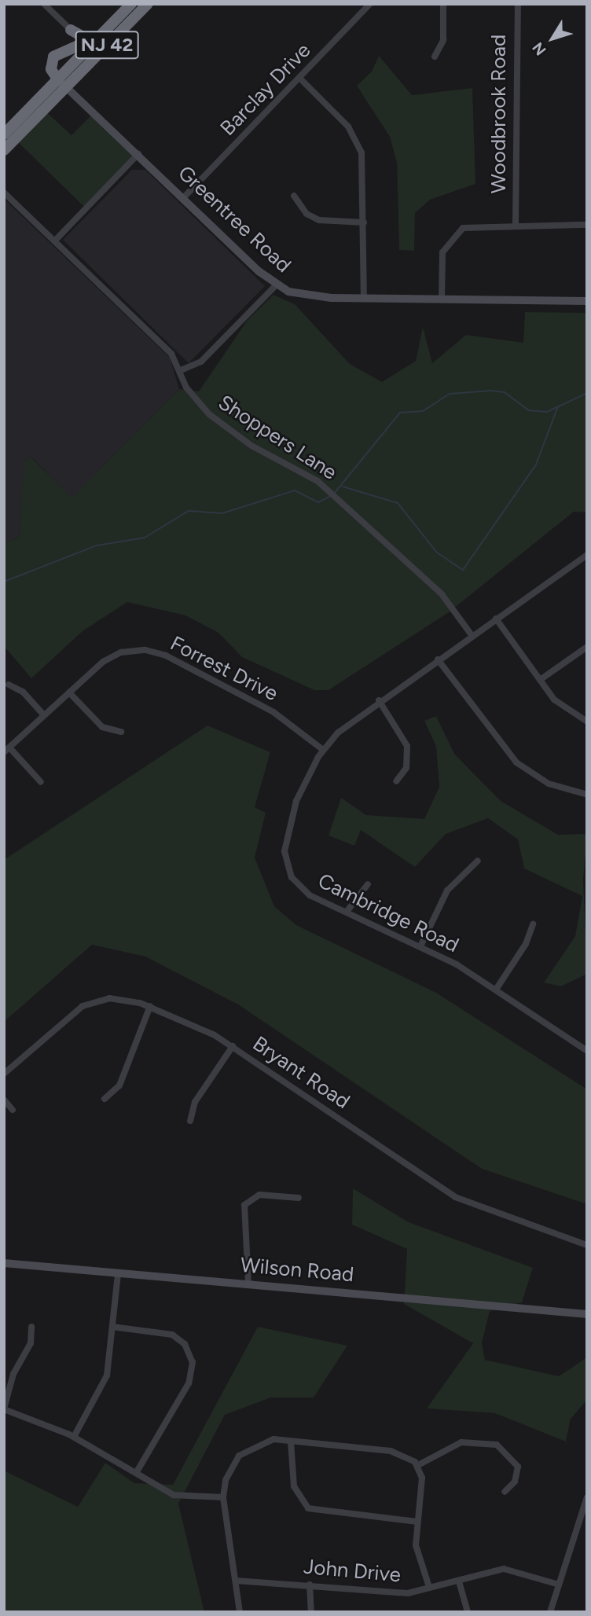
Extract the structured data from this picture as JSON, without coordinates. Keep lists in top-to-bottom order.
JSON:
{
  "streets": {
    "highway": ["NJ 42"],
    "street": [
      "Barclay Drive",
      "Woodbrook Road",
      "Greentree Road",
      "Shoppers Lane",
      "Forrest Drive",
      "Cambridge Road",
      "Bryant Road",
      "Wilson Road",
      "John Drive"
    ]
  },
  "crossings": [
    ["NJ 42", "Greentree Road"],
    ["Barclay Drive", "Greentree Road"],
    ["Shoppers Lane", "Cambridge Road"],
    ["Forrest Drive", "Cambridge Road"]
  ],
  "north": "bottom left"
}
